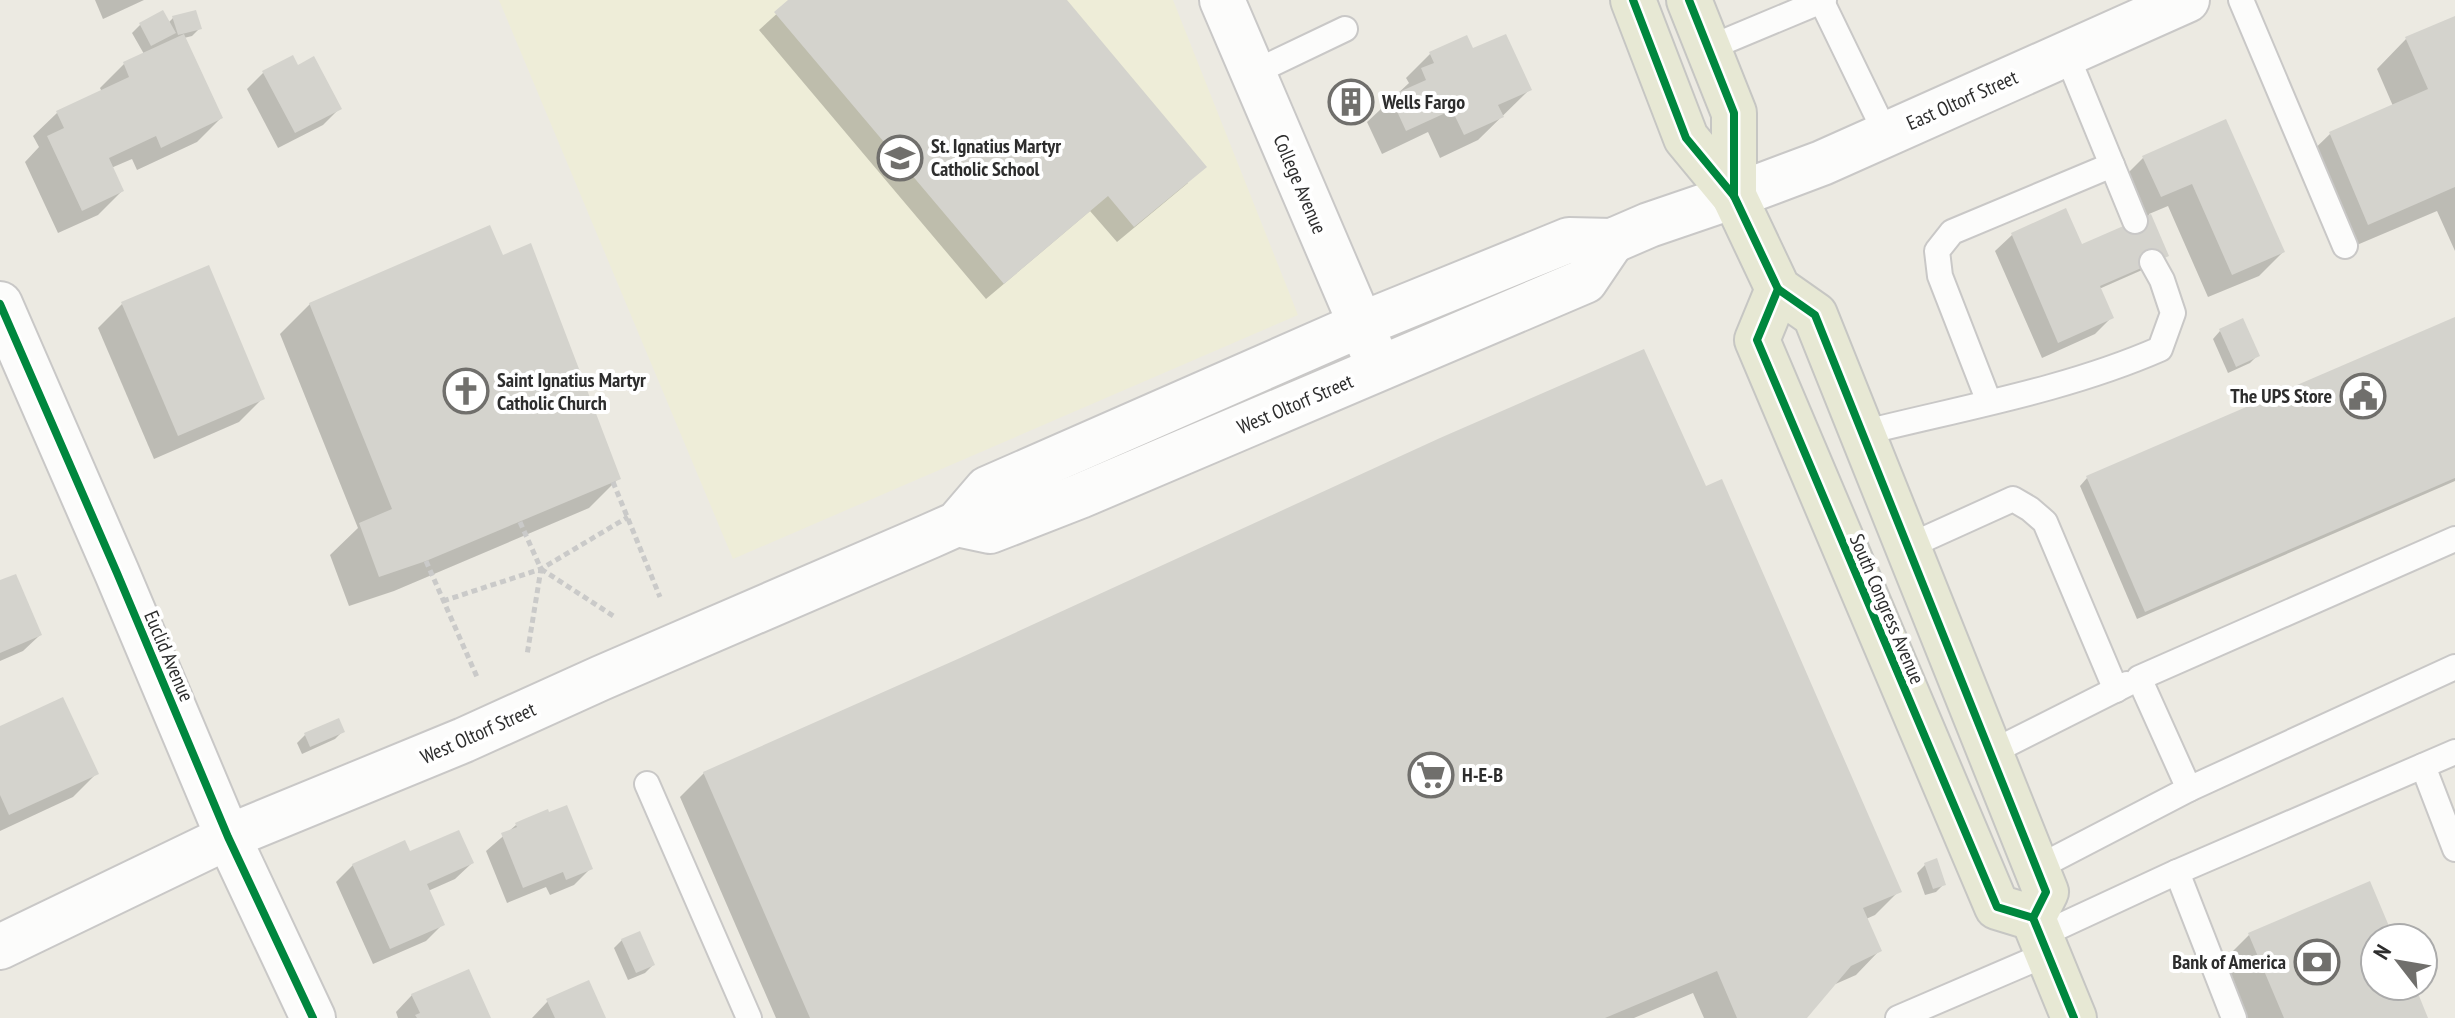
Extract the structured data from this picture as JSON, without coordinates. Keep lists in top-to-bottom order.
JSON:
{
  "streets": {
    "main road": [
      "East Oltorf Street",
      "College Avenue",
      "West Oltorf Street",
      "South Congress Avenue",
      "Euclid Avenue"
    ]
  },
  "crossings": [
    ["East Oltorf Street", "West Oltorf Street"],
    ["East Oltorf Street", "South Congress Avenue"],
    ["College Avenue", "West Oltorf Street"],
    ["West Oltorf Street", "South Congress Avenue"],
    ["West Oltorf Street", "Euclid Avenue"]
  ],
  "places": {
    "building": ["Wells Fargo"],
    "school or university": ["St. Ignatius Martyr Catholic School"],
    "church": ["Saint Ignatius Martyr Catholic Church"],
    "public building": ["The UPS Store"],
    "supermarket": ["H-E-B"],
    "bank": ["Bank of America"]
  },
  "north": "top left"
}
